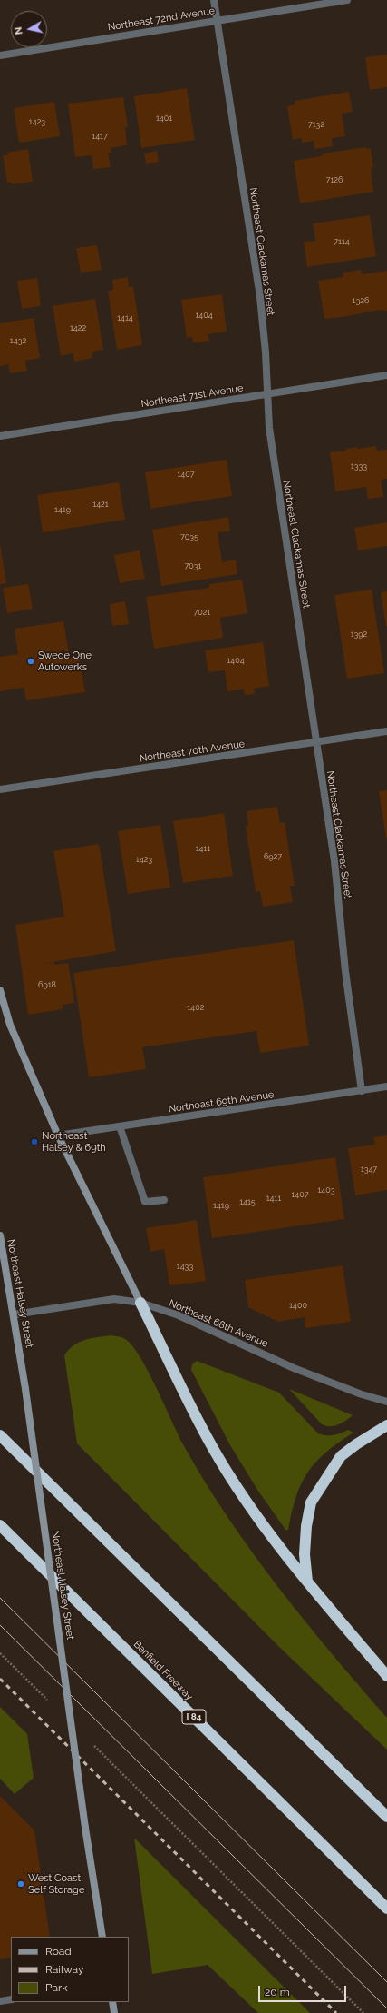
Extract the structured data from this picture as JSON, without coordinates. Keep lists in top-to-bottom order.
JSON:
{
  "streets": {
    "highway": ["Banfield Freeway", "I 84"],
    "main road": ["Northeast Halsey Street"],
    "street": [
      "Northeast 72nd Avenue",
      "Northeast Clackamas Street",
      "Northeast 71st Avenue",
      "Northeast 70th Avenue",
      "Northeast 69th Avenue",
      "Northeast 68th Avenue"
    ]
  },
  "crossings": [
    ["Northeast 72nd Avenue", "Northeast Clackamas Street"],
    ["Northeast Clackamas Street", "Northeast 71st Avenue"],
    ["Northeast Clackamas Street", "Northeast 70th Avenue"],
    ["Northeast Clackamas Street", "Northeast 69th Avenue"],
    ["Northeast Halsey Street", "Northeast 68th Avenue"]
  ],
  "places": ["Swede One Autowerks", "Northeast Halsey & 69th", "West Coast Self Storage"],
  "house_numbers": [
    "1401",
    "1423",
    "7132",
    "1417",
    "7126",
    "7114",
    "1326",
    "1404",
    "1414",
    "1422",
    "1432",
    "1333",
    "1407",
    "1421",
    "1419",
    "7035",
    "7031",
    "7021",
    "1392",
    "1404",
    "1411",
    "6927",
    "1423",
    "6918",
    "1402",
    "1347",
    "1403",
    "1407",
    "1411",
    "1415",
    "1419",
    "1433",
    "1400"
  ],
  "legend": ["Road", "Railway", "Park"],
  "scale_bar": "20 m",
  "north": "left"
}
